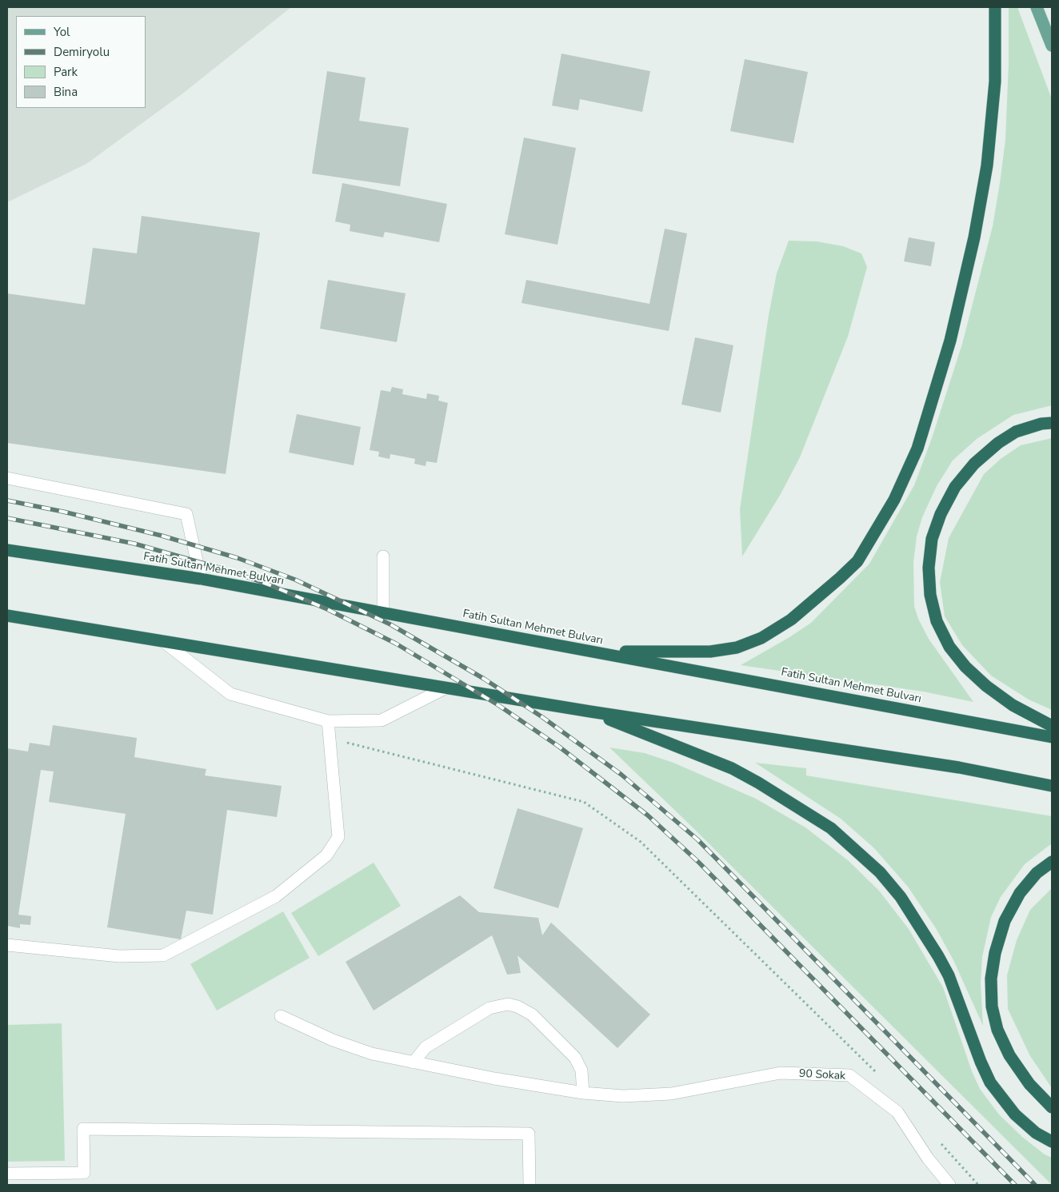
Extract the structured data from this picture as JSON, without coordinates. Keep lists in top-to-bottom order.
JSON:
{
  "streets": {
    "highway": ["Fatih Sultan Mehmet Bulvarı"],
    "street": ["90 Sokak"]
  },
  "legend": [
    "Yol",
    "Demiryolu",
    "Park",
    "Bina"
  ]
}
